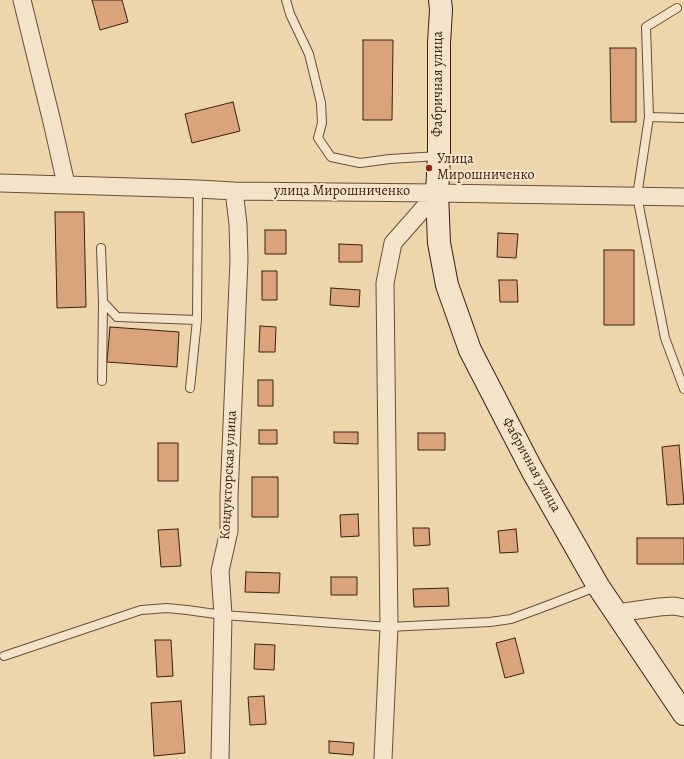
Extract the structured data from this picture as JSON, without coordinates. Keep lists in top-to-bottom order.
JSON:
{
  "streets": {
    "street": ["Фабричная улица", "улица Мирошниченко", "Кондукторская улица"]
  },
  "crossings": [
    ["Фабричная улица", "улица Мирошниченко"],
    ["улица Мирошниченко", "Кондукторская улица"]
  ],
  "places": ["Улица Мирошниченко"]
}
